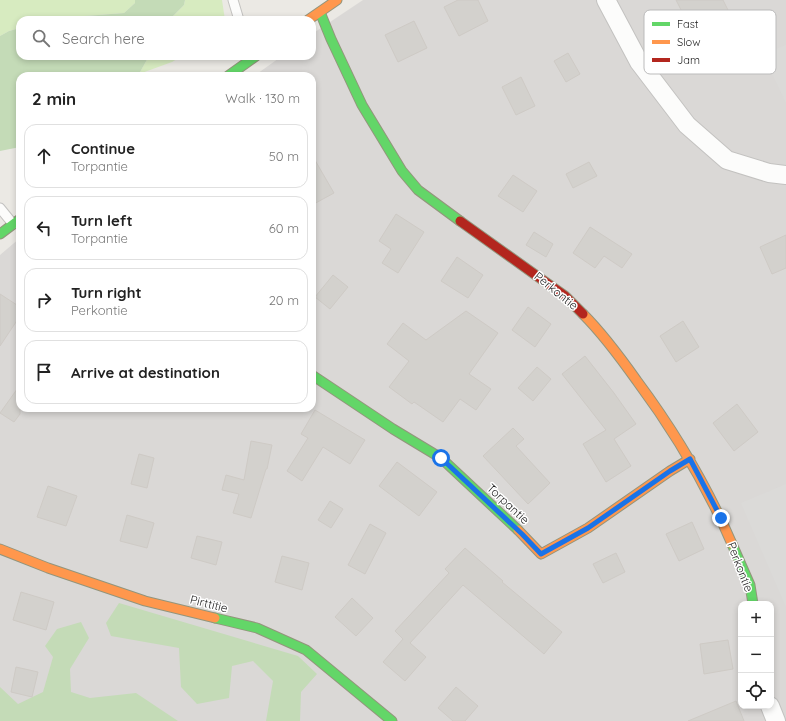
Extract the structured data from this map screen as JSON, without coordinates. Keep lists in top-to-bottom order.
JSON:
{
  "streets": {
    "street": ["Perkontie", "Torpantie", "Pirttitie"]
  },
  "crossings": [
    ["Perkontie", "Torpantie"]
  ],
  "legend": ["Fast", "Slow", "Jam"],
  "page": {
    "search": "Search here",
    "heading": ["2 min", "Walk · 130 m"],
    "list": [
      ["Continue", "Torpantie", "50 m"],
      ["Turn left", "Torpantie", "60 m"],
      ["Turn right", "Perkontie", "20 m"],
      "Arrive at destination"
    ],
    "map_buttons": ["+", "−"]
  }
}
